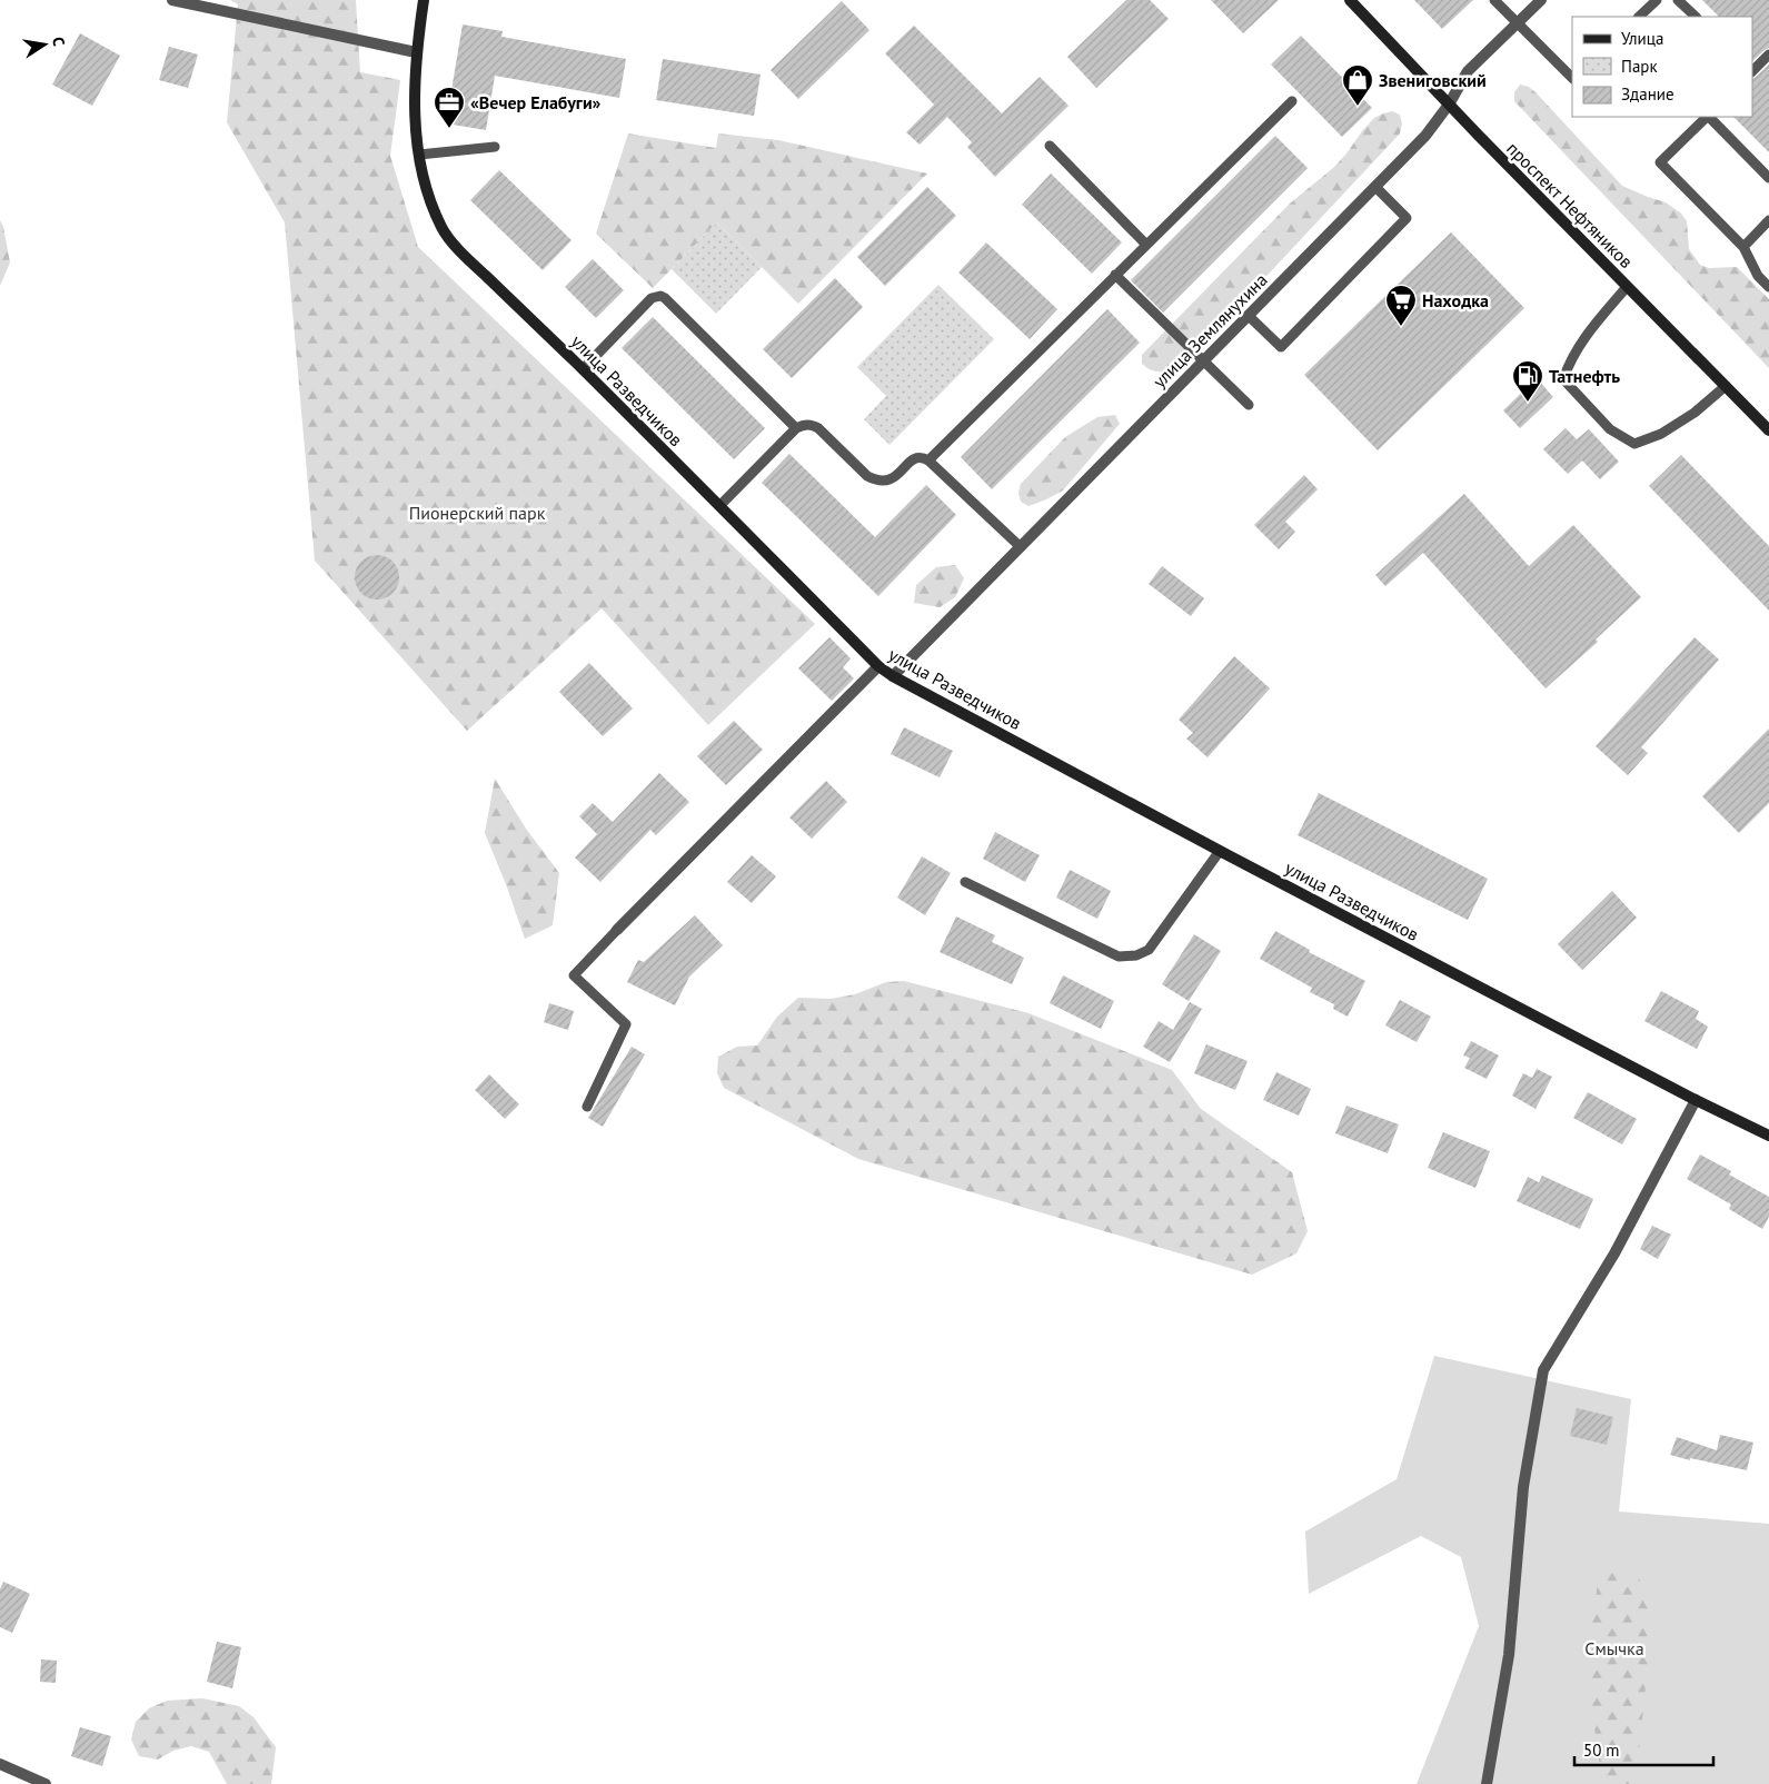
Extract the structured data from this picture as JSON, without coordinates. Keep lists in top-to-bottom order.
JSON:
{
  "streets": {
    "street": ["проспект Нефтяников", "улица Землянухина", "улица Разведчиков"]
  },
  "crossings": [
    ["проспект Нефтяников", "улица Землянухина"],
    ["улица Землянухина", "улица Разведчиков"]
  ],
  "parks": ["Пионерский парк", "Смычка"],
  "places": {
    "shop": ["Звениговский"],
    "office": ["«Вечер Елабуги»"],
    "supermarket": ["Находка"],
    "fuel station": ["Татнефть"]
  },
  "legend": ["Улица", "Парк", "Здание"],
  "scale_bar": "50 m",
  "north": "right"
}
